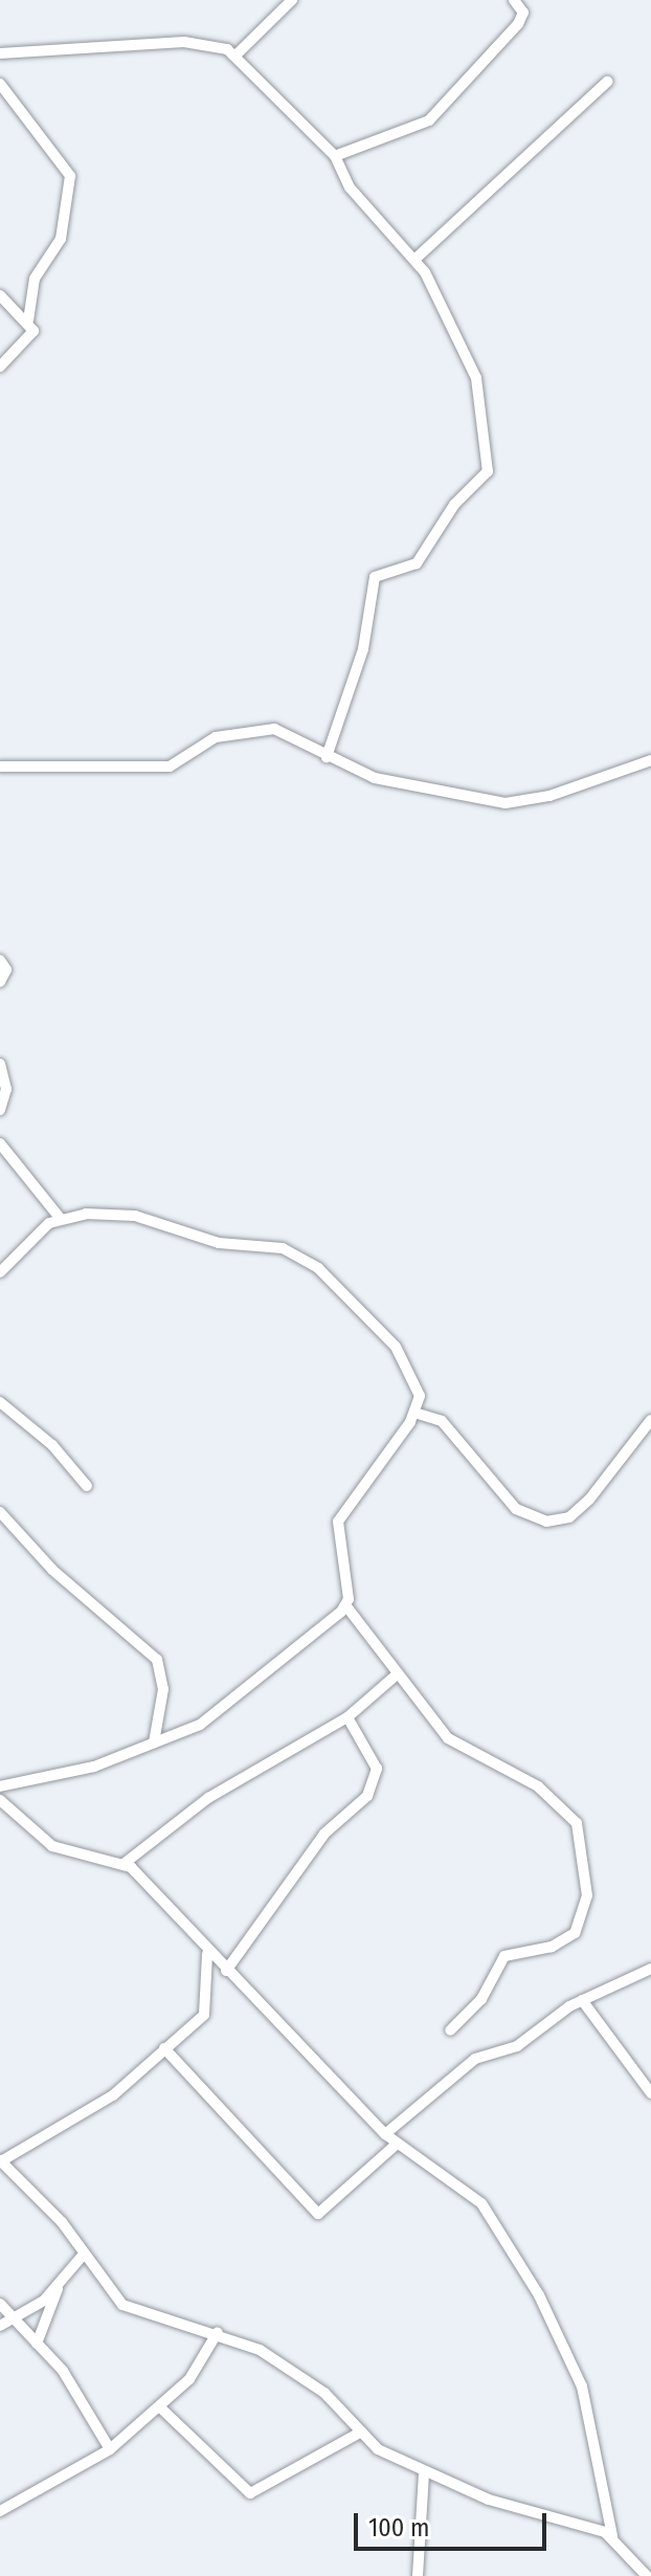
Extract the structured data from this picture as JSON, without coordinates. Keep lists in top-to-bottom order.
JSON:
{
  "scale_bar": "100 m"
}
